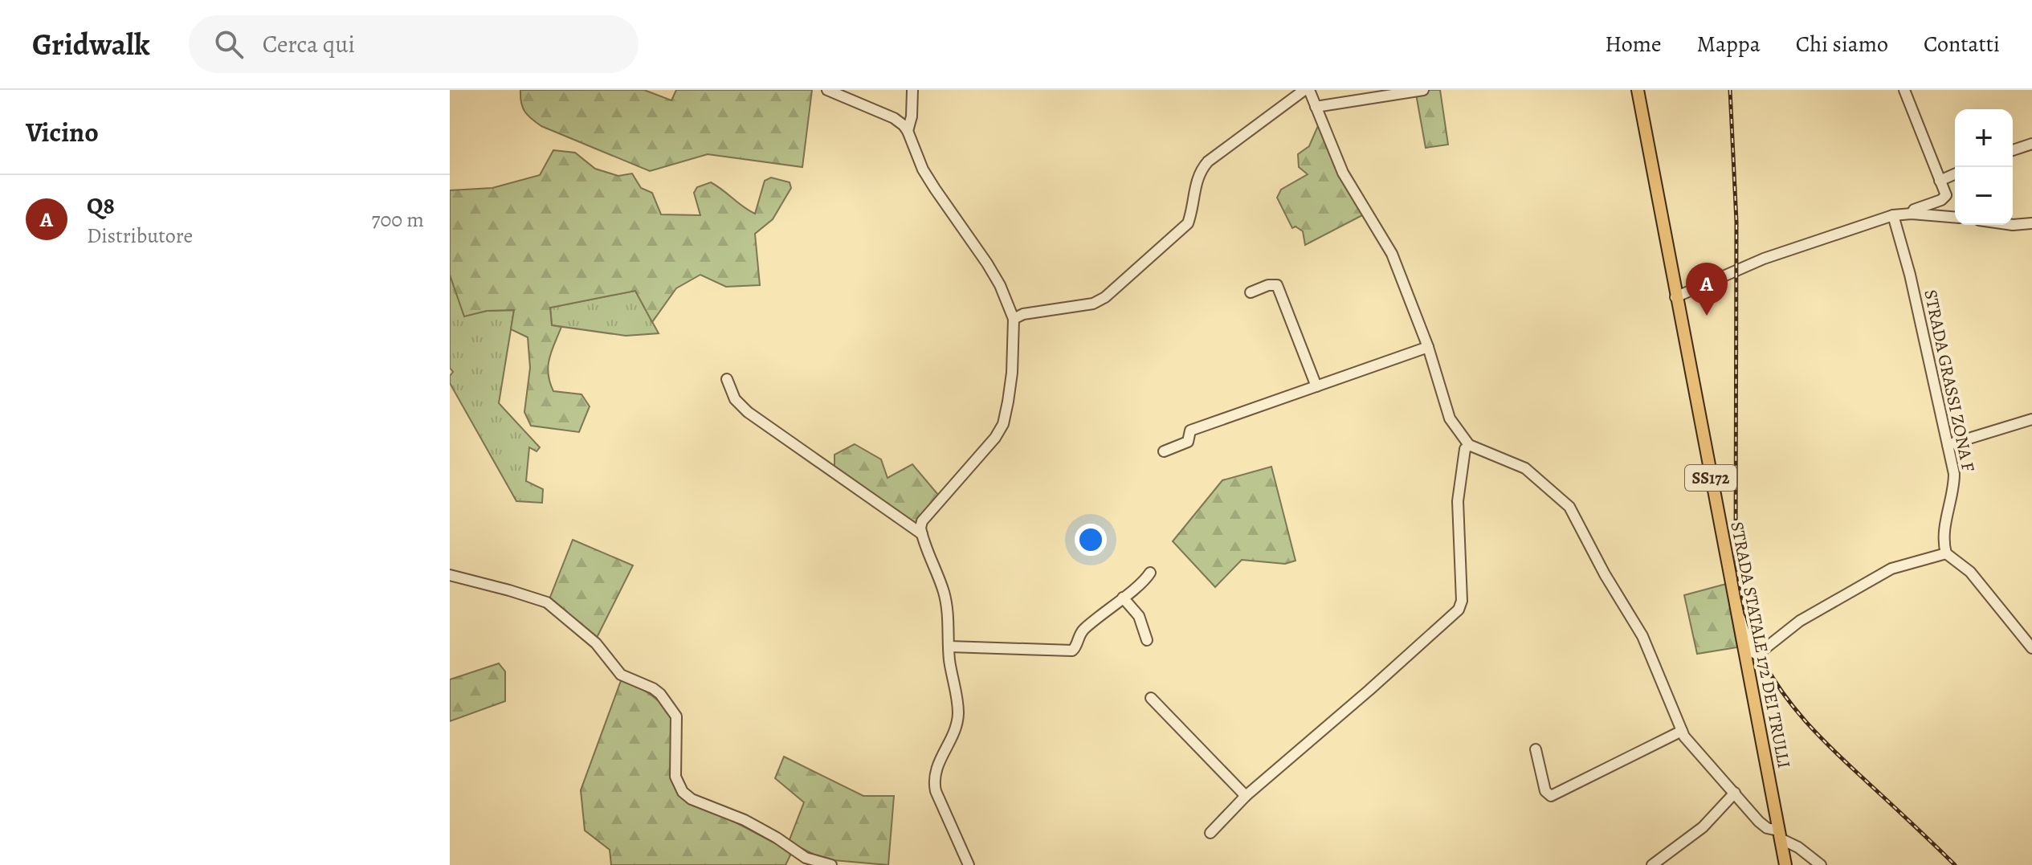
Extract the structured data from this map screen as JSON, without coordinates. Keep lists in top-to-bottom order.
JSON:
{
  "streets": {
    "main road": ["SS172", "STRADA STATALE 172 DEI TRULLI"],
    "street": ["STRADA GRASSI ZONA F"]
  },
  "page": {
    "header": "Gridwalk",
    "search": "Cerca qui",
    "nav": [
      "Home",
      "Mappa",
      "Chi siamo",
      "Contatti"
    ],
    "heading": "Vicino",
    "map_buttons": ["+", "−"],
    "list": [
      {
        "mark": "A",
        "name": "Q8",
        "note": "Distributore",
        "value": "700 m"
      }
    ],
    "pins": "A"
  }
}
